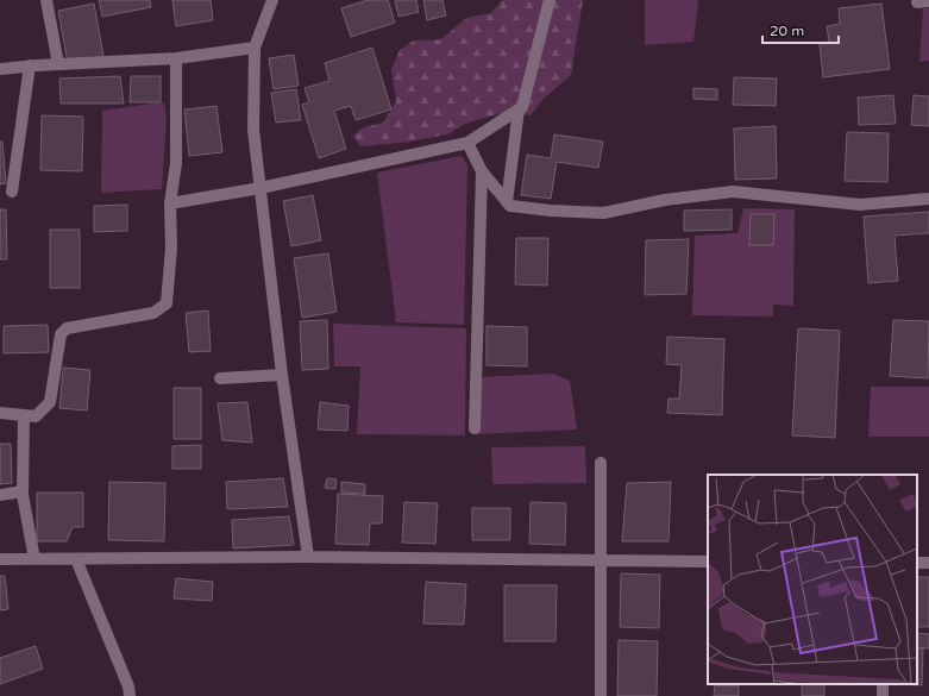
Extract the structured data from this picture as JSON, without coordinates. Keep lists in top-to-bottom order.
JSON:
{
  "scale_bar": "20 m"
}
